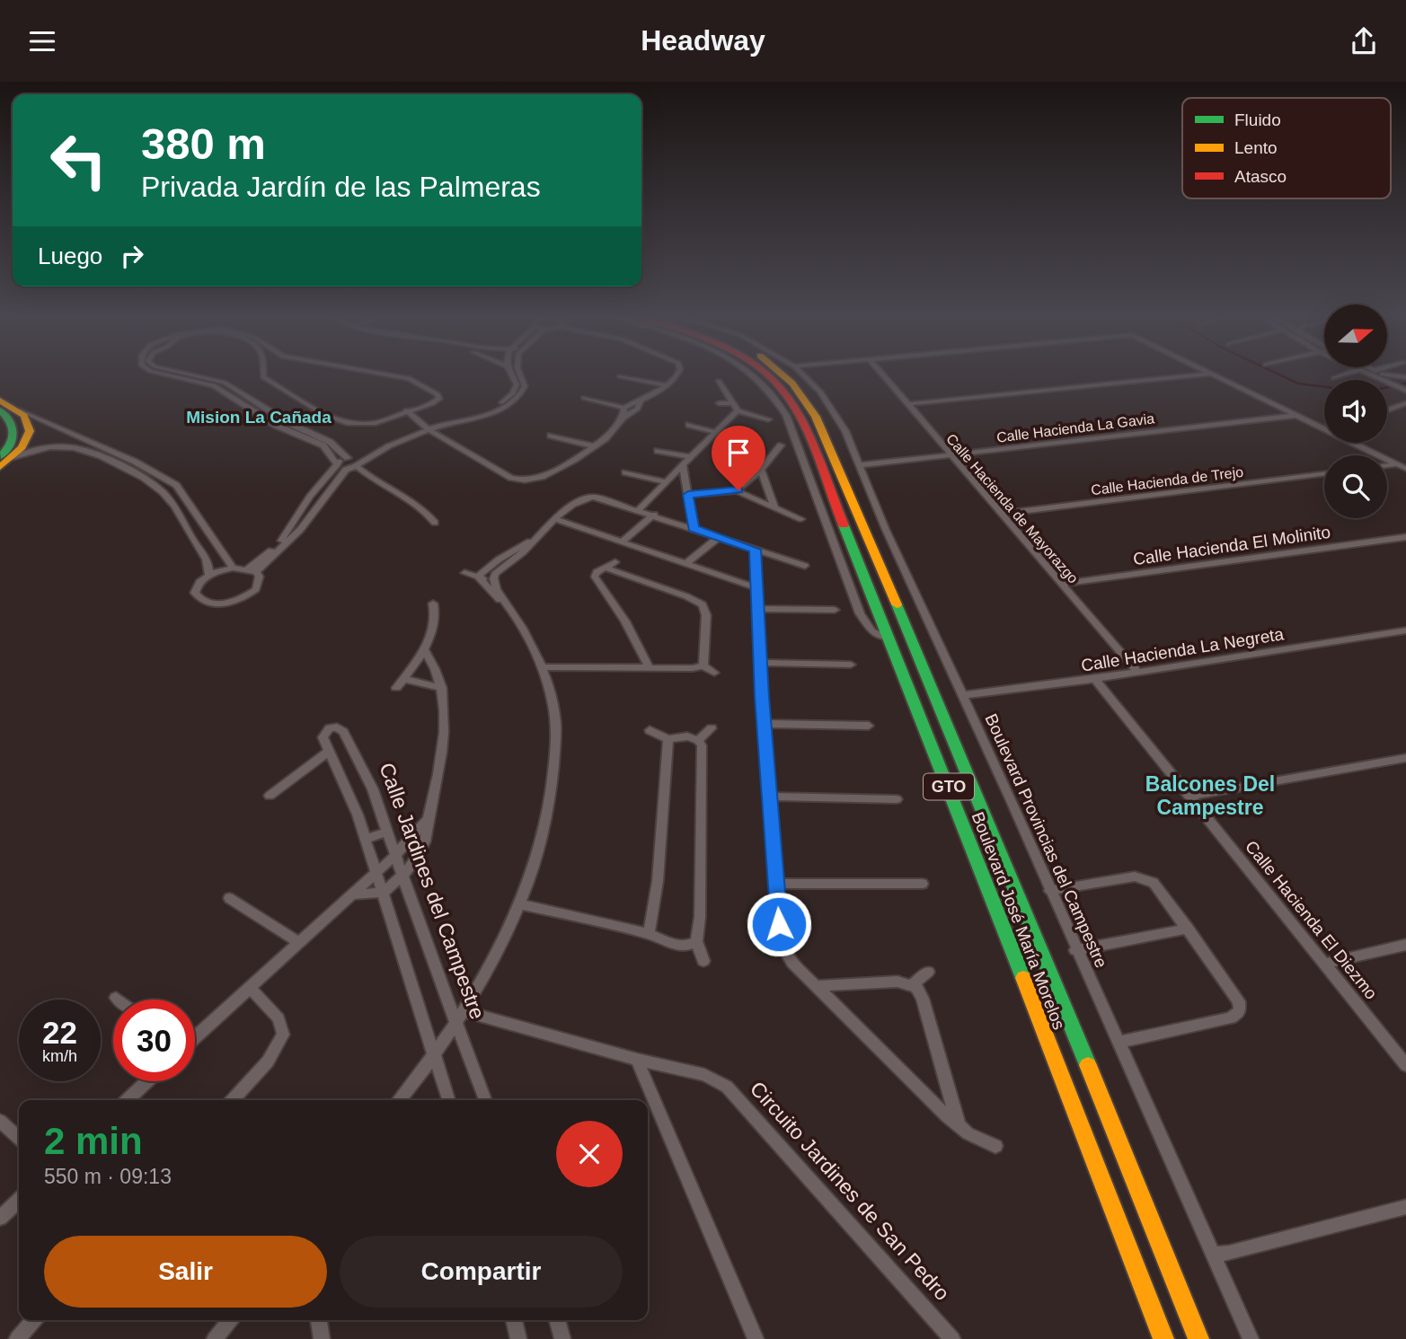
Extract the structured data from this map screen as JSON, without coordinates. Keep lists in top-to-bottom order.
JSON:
{
  "streets": {
    "main road": ["GTO", "Boulevard José María Morelos"],
    "street": [
      "Calle Hacienda La Gavia",
      "Calle Hacienda de Trejo",
      "Calle Hacienda de Mayorazgo",
      "Calle Hacienda El Molinito",
      "Calle Hacienda La Negreta",
      "Boulevard Provincias del Campestre",
      "Calle Jardines del Campestre",
      "Calle Hacienda El Diezmo",
      "Circuito Jardines de San Pedro"
    ]
  },
  "crossings": [
    ["Calle Hacienda La Gavia", "Calle Hacienda de Mayorazgo"],
    ["Calle Hacienda La Gavia", "Boulevard Provincias del Campestre"],
    ["Calle Hacienda de Trejo", "Calle Hacienda de Mayorazgo"],
    ["Calle Hacienda de Mayorazgo", "Calle Hacienda El Molinito"],
    ["Calle Hacienda de Mayorazgo", "Calle Hacienda La Negreta"],
    ["Calle Hacienda La Negreta", "Boulevard Provincias del Campestre"],
    ["Calle Hacienda La Negreta", "Calle Hacienda El Diezmo"]
  ],
  "districts": ["Mision La Cañada", "Balcones Del Campestre"],
  "legend": ["Fluido", "Lento", "Atasco"],
  "north": "right",
  "page": {
    "header": "Headway",
    "turn": ["380 m", "Privada Jardín de las Palmeras"],
    "then": "Luego",
    "speed": "22 km/h",
    "limit": "30",
    "heading": ["2 min", "550 m · 09:13"],
    "buttons": ["Salir", "Compartir"]
  }
}
